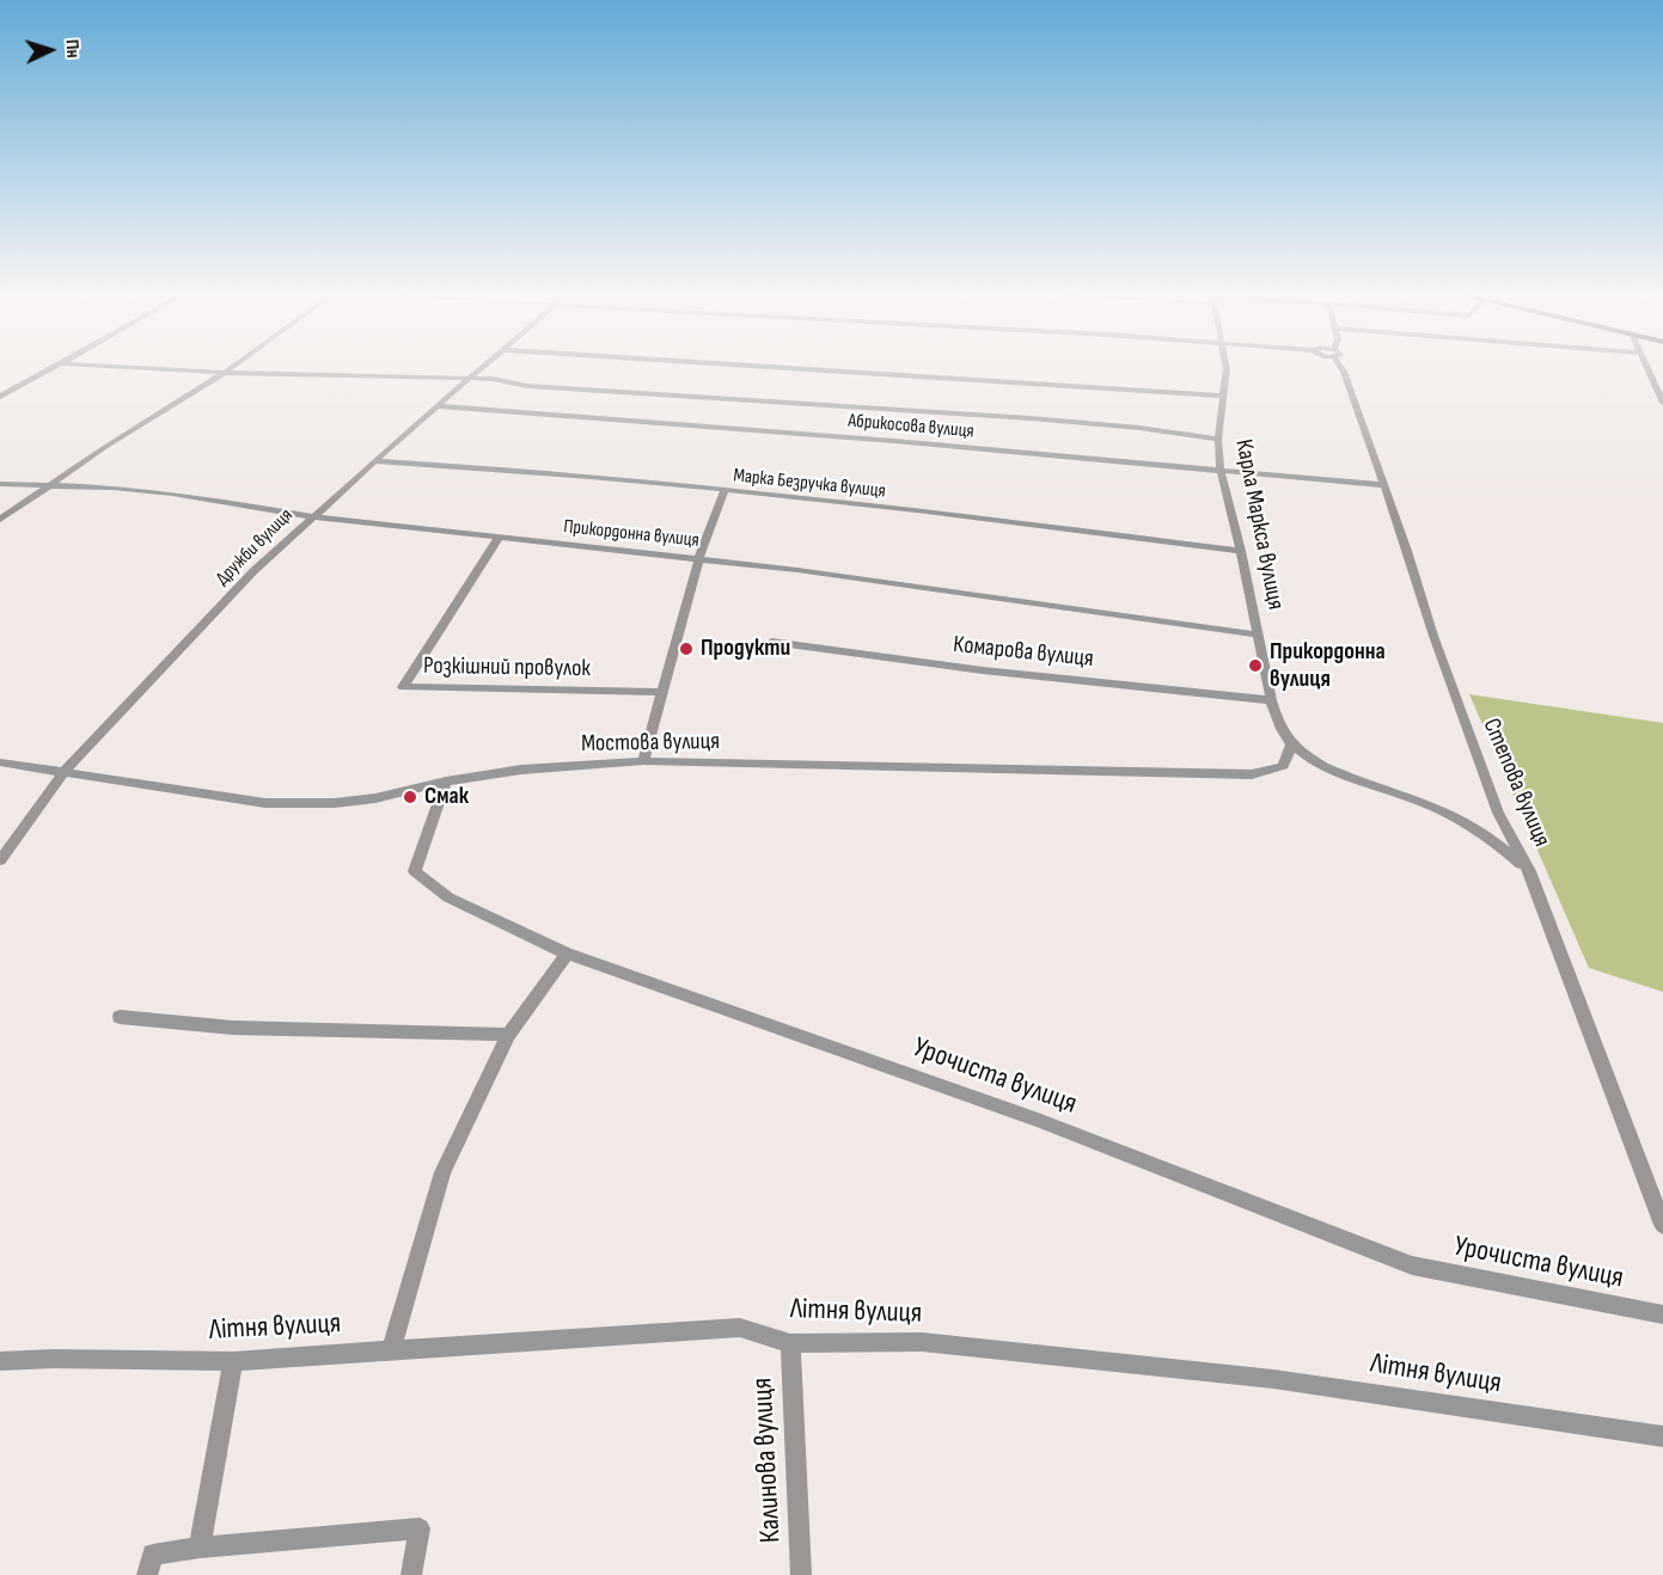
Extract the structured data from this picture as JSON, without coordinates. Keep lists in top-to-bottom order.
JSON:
{
  "streets": {
    "street": [
      "Абрикосова вулиця",
      "Марка Безручка вулиця",
      "Карла Маркса вулиця",
      "Прикордонна вулиця",
      "Дружби вулиця",
      "Комарова вулиця",
      "Розкішний провулок",
      "Мостова вулиця",
      "Степова вулиця",
      "Урочиста вулиця",
      "Літня вулиця",
      "Калинова вулиця"
    ]
  },
  "crossings": [
    ["Абрикосова вулиця", "Карла Маркса вулиця"],
    ["Абрикосова вулиця", "Дружби вулиця"],
    ["Абрикосова вулиця", "Степова вулиця"],
    ["Марка Безручка вулиця", "Карла Маркса вулиця"],
    ["Марка Безручка вулиця", "Дружби вулиця"],
    ["Карла Маркса вулиця", "Прикордонна вулиця"],
    ["Карла Маркса вулиця", "Комарова вулиця"],
    ["Карла Маркса вулиця", "Мостова вулиця"],
    ["Карла Маркса вулиця", "Степова вулиця"],
    ["Прикордонна вулиця", "Дружби вулиця"],
    ["Прикордонна вулиця", "Розкішний провулок"],
    ["Дружби вулиця", "Мостова вулиця"],
    ["Мостова вулиця", "Урочиста вулиця"],
    ["Літня вулиця", "Калинова вулиця"]
  ],
  "places": ["Продукти", "Прикордонна вулиця", "Смак"],
  "north": "right"
}
